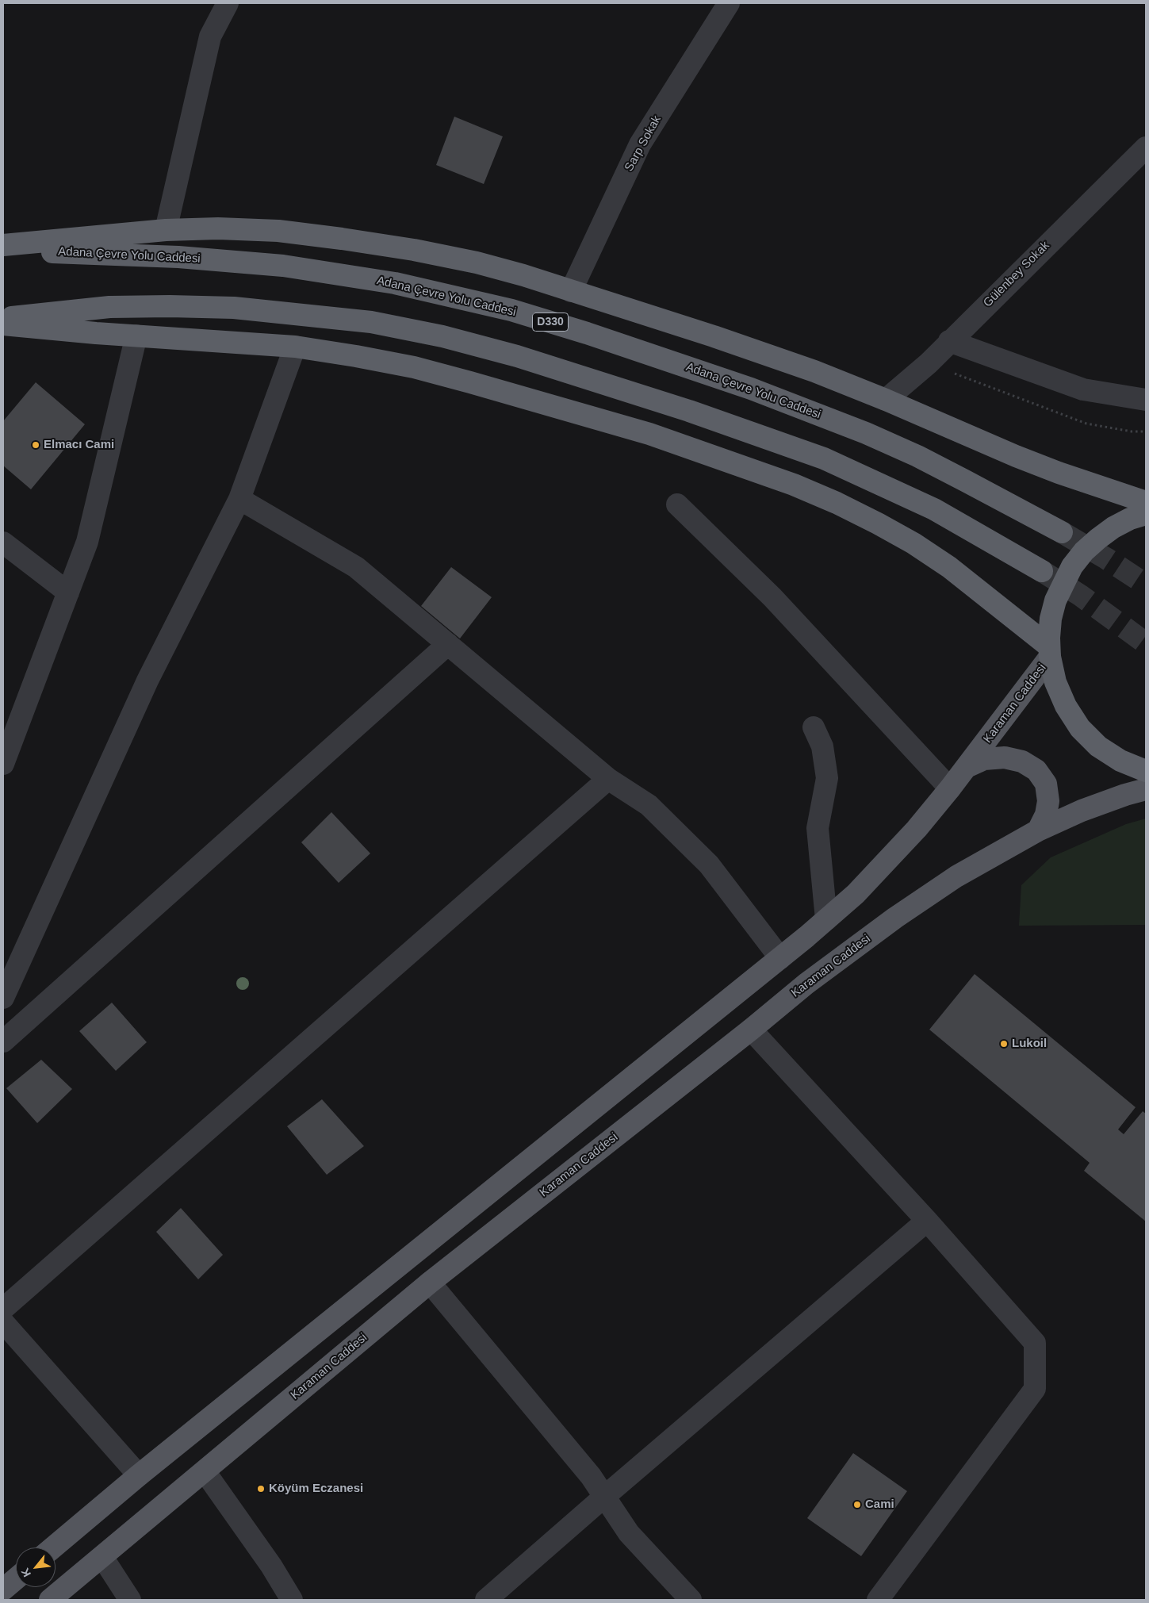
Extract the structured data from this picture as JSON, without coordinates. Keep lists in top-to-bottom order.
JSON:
{
  "streets": {
    "highway": ["Adana Çevre Yolu Caddesi", "D330"],
    "main road": ["Karaman Caddesi"],
    "street": ["Sarp Sokak", "Gülenbey Sokak"]
  },
  "places": [
    "Elmacı Cami",
    "Lukoil",
    "Köyüm Eczanesi",
    "Cami"
  ],
  "north": "bottom left"
}
